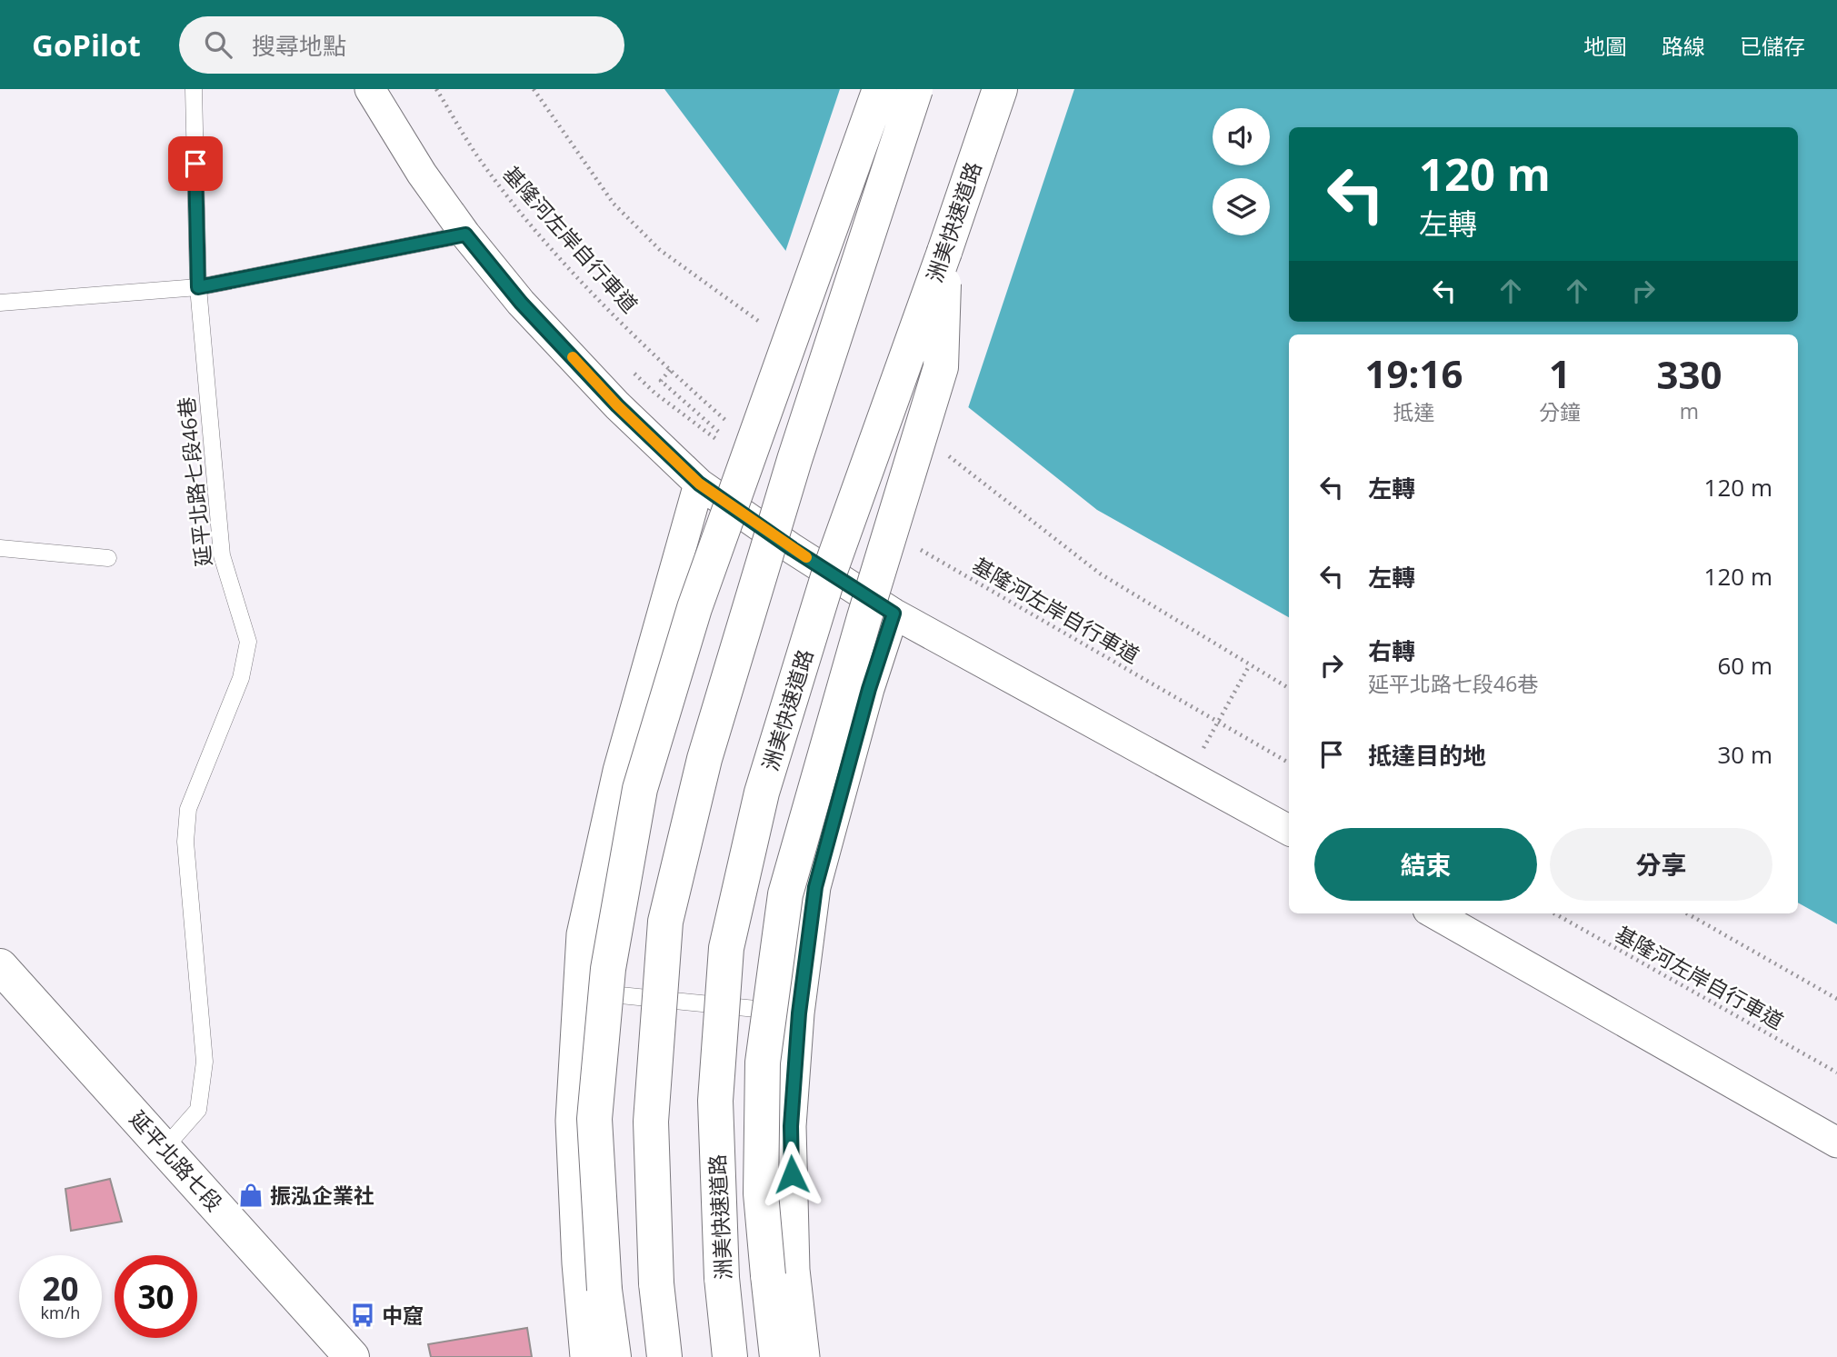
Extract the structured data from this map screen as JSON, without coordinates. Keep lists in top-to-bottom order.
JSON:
{
  "streets": {
    "main road": ["洲美快速道路", "延平北路七段"],
    "lane": ["延平北路七段46巷"],
    "path": ["基隆河左岸自行車道"]
  },
  "crossings": [
    ["延平北路七段46巷", "延平北路七段"]
  ],
  "places": {
    "shop": ["振泓企業社"],
    "bus stop": ["中窟"]
  },
  "page": {
    "header": "GoPilot",
    "search": "搜尋地點",
    "nav": ["地圖", "路線", "已儲存"],
    "turn": ["120 m", "左轉"],
    "eta": [
      "19:16",
      "抵達",
      "1",
      "分鐘",
      "330",
      "m"
    ],
    "list": [
      {
        "name": "左轉",
        "value": "120 m"
      },
      {
        "name": "左轉",
        "value": "120 m"
      },
      {
        "name": "右轉",
        "note": "延平北路七段46巷",
        "value": "60 m"
      },
      {
        "name": "抵達目的地",
        "value": "30 m"
      }
    ],
    "buttons": ["結束", "分享"],
    "speed": "20 km/h",
    "limit": "30"
  }
}
